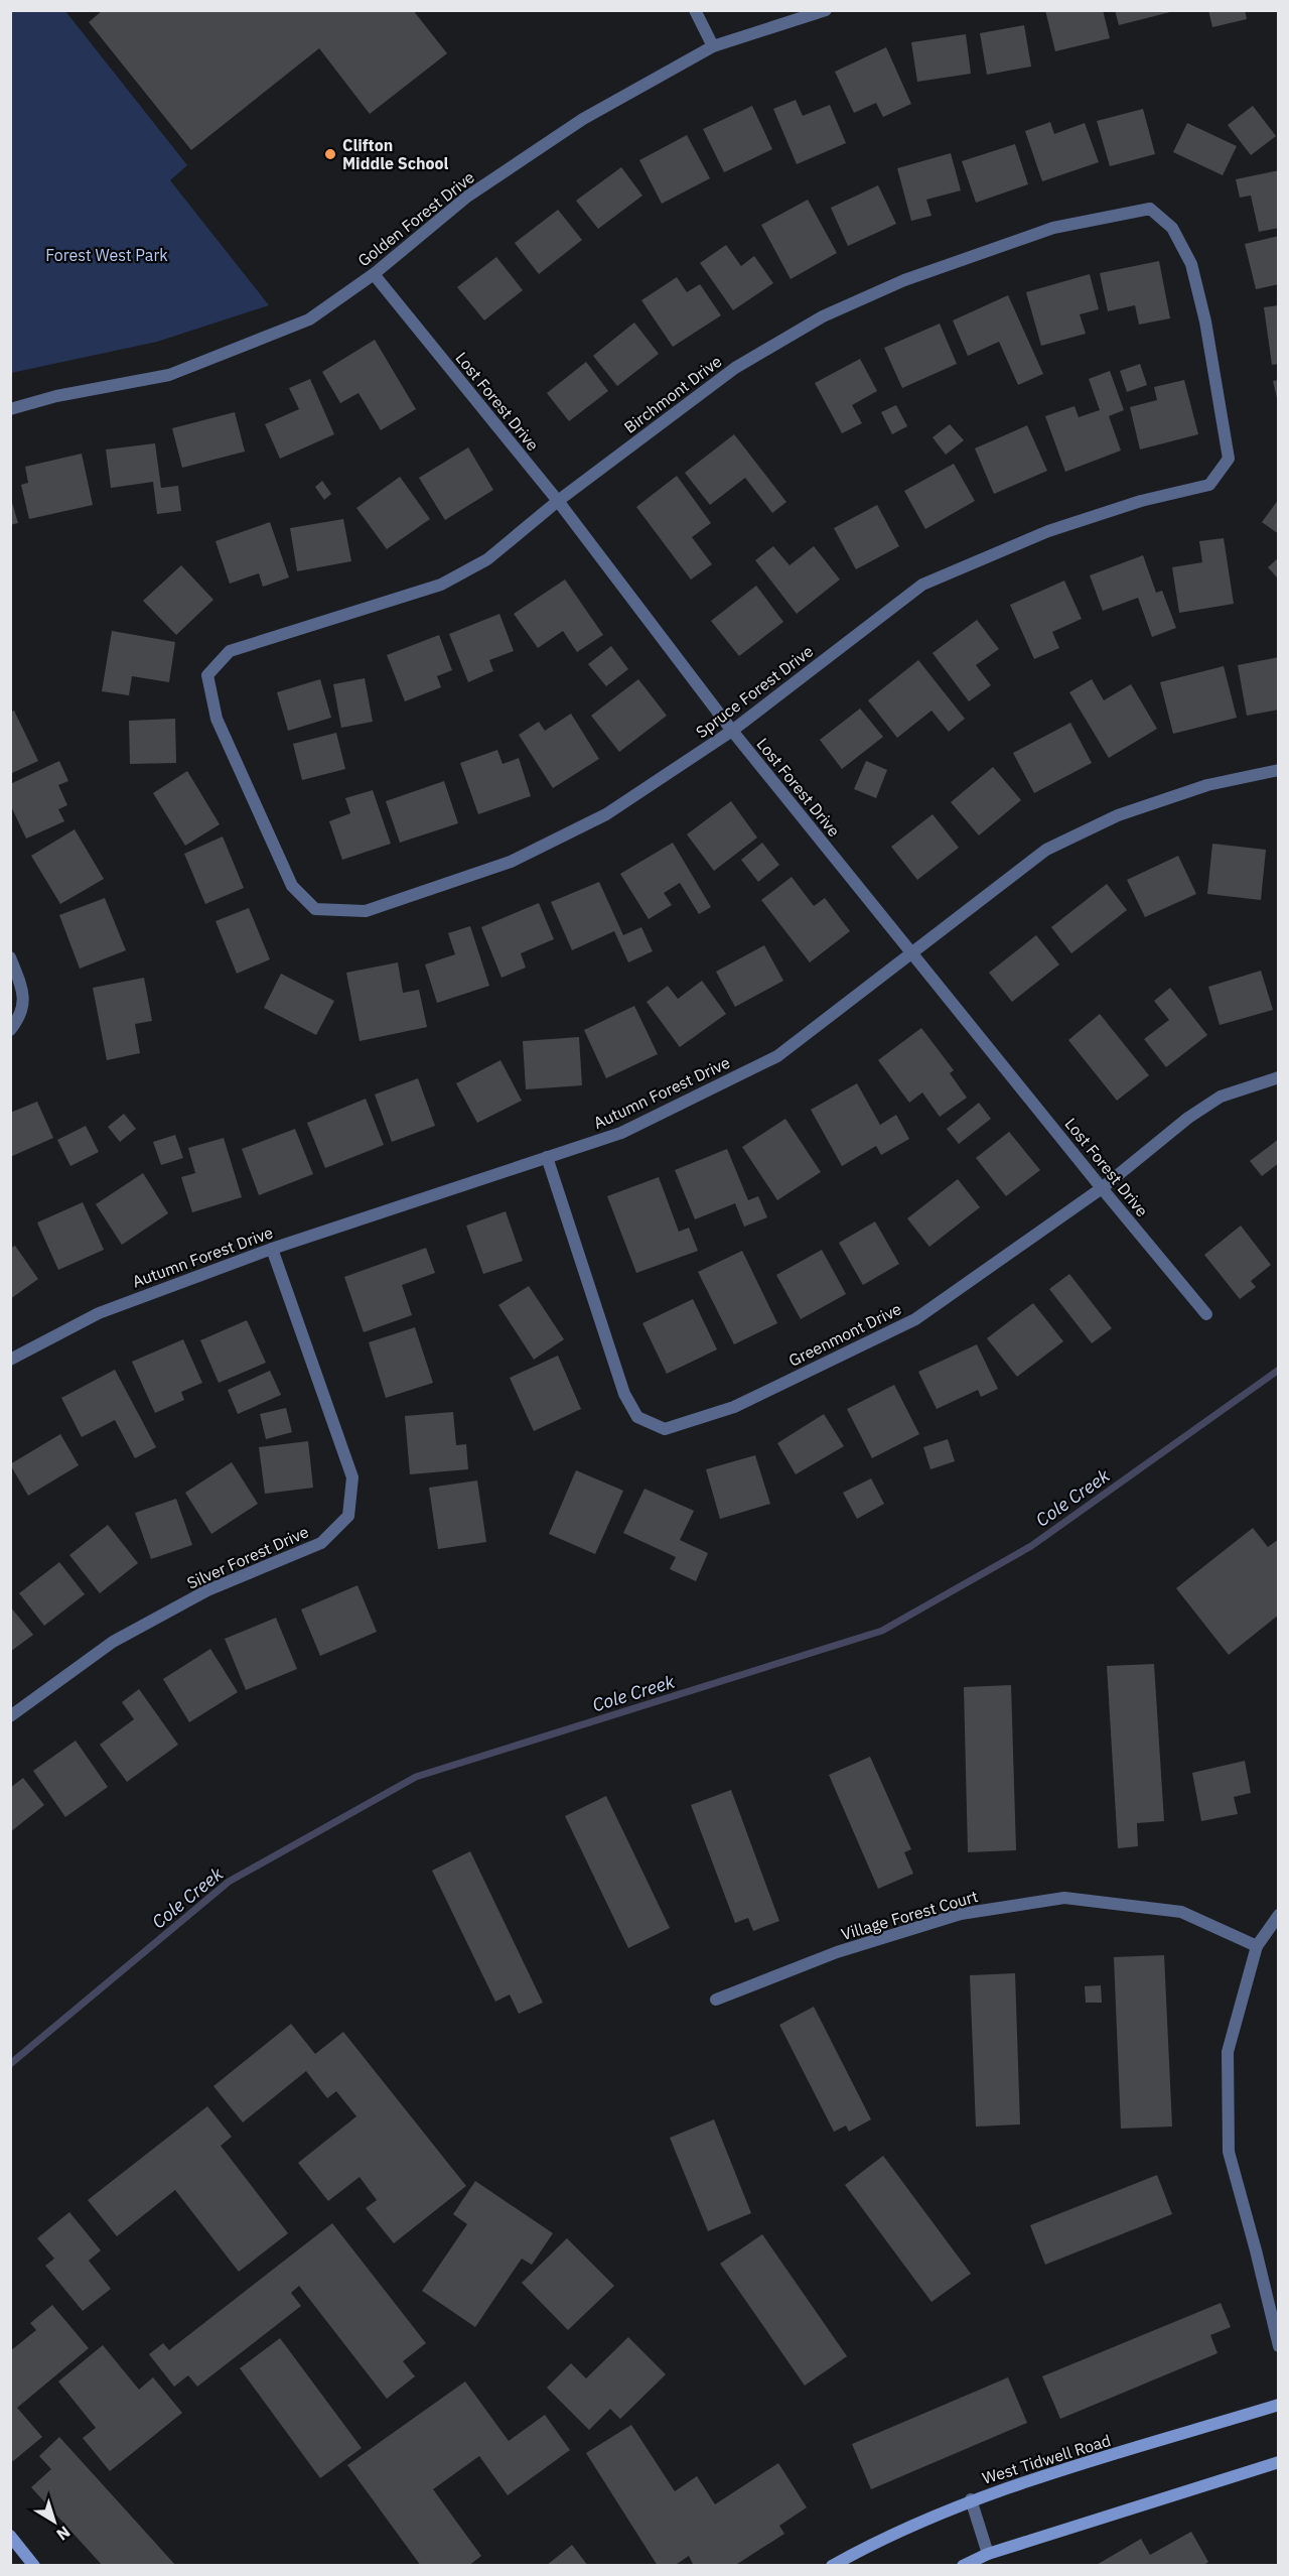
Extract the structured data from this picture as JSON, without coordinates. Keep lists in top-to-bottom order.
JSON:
{
  "streets": {
    "main road": ["West Tidwell Road"],
    "street": [
      "Golden Forest Drive",
      "Birchmont Drive",
      "Lost Forest Drive",
      "Spruce Forest Drive",
      "Autumn Forest Drive",
      "Greenmont Drive",
      "Silver Forest Drive",
      "Village Forest Court"
    ]
  },
  "crossings": [
    ["Golden Forest Drive", "Lost Forest Drive"],
    ["Birchmont Drive", "Lost Forest Drive"],
    ["Birchmont Drive", "Spruce Forest Drive"],
    ["Lost Forest Drive", "Spruce Forest Drive"],
    ["Lost Forest Drive", "Autumn Forest Drive"],
    ["Lost Forest Drive", "Greenmont Drive"],
    ["Autumn Forest Drive", "Greenmont Drive"],
    ["Autumn Forest Drive", "Silver Forest Drive"]
  ],
  "water": ["Cole Creek"],
  "parks": ["Forest West Park"],
  "places": ["Clifton Middle School"],
  "north": "bottom right"
}
